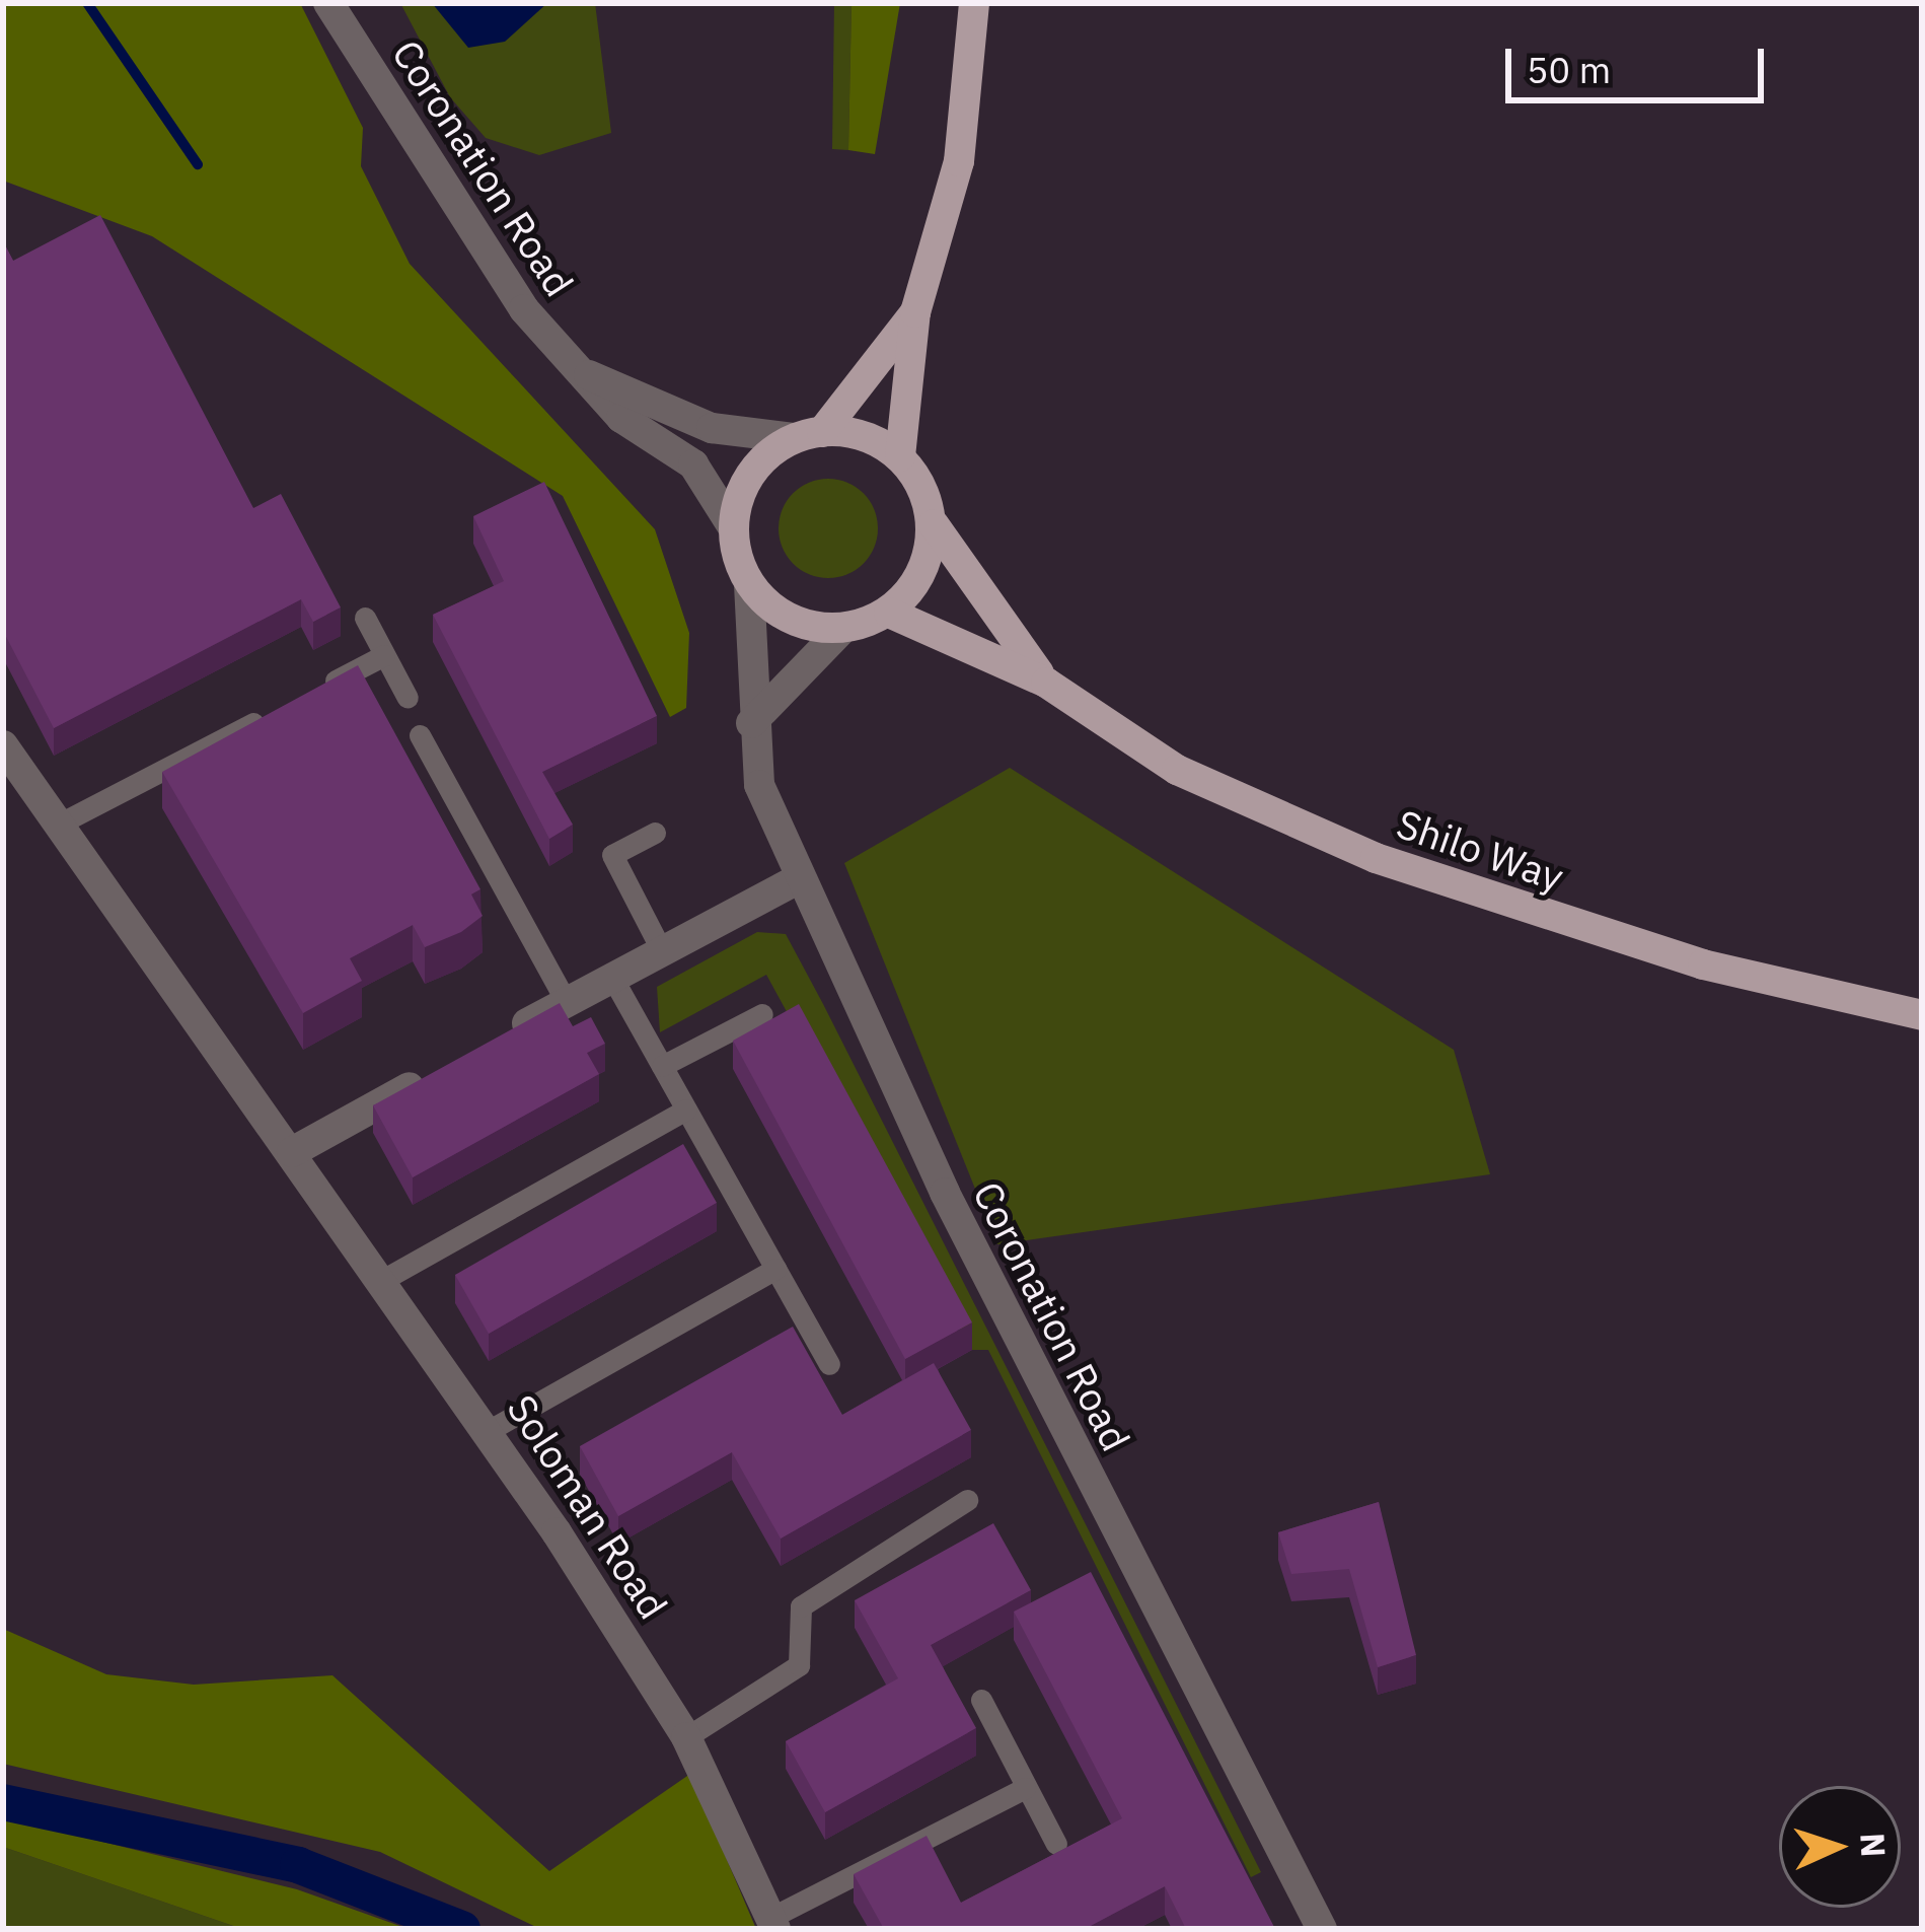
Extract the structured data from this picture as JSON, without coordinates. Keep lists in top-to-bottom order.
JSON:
{
  "streets": {
    "main road": ["Shilo Way"],
    "street": ["Coronation Road", "Soloman Road"]
  },
  "crossings": [
    ["Coronation Road", "Shilo Way"]
  ],
  "scale_bar": "50 m",
  "north": "right"
}
